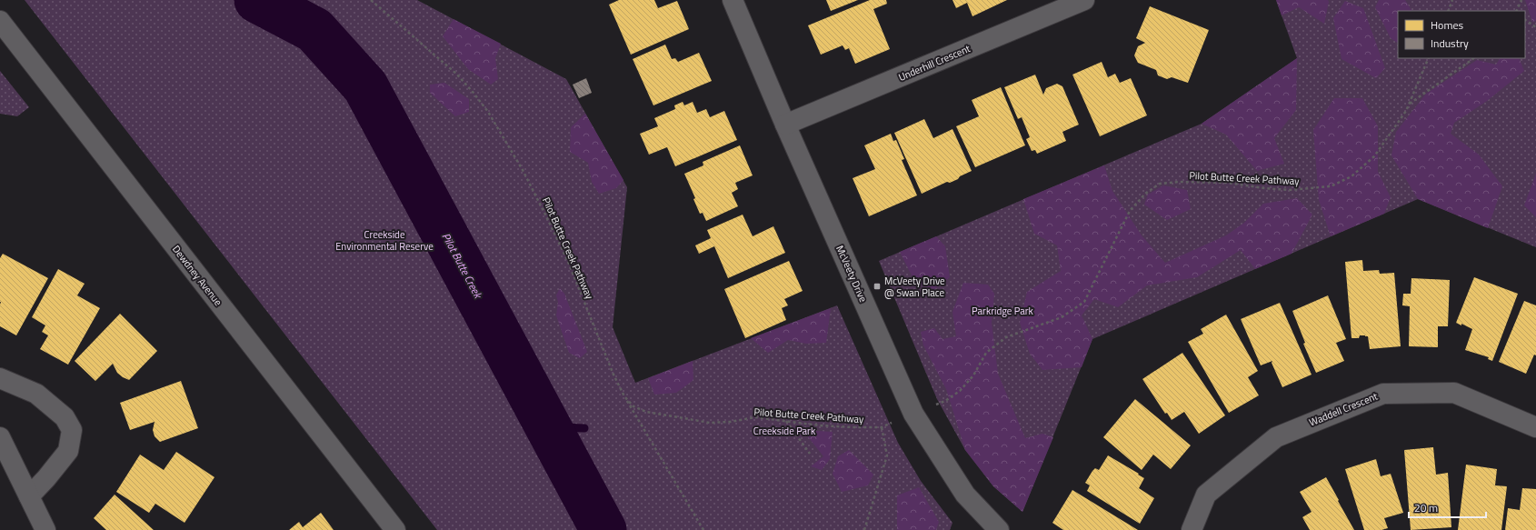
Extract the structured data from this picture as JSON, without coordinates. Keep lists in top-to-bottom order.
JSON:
{
  "streets": {
    "street": [
      "Underhill Crescent",
      "McVeety Drive",
      "Dewdney Avenue",
      "Waddell Crescent"
    ],
    "path": ["Pilot Butte Creek Pathway"]
  },
  "crossings": [
    ["Underhill Crescent", "McVeety Drive"],
    ["Pilot Butte Creek Pathway", "McVeety Drive"]
  ],
  "water": ["Pilot Butte Creek"],
  "parks": ["Creekside Environmental Reserve", "Parkridge Park", "Creekside Park"],
  "places": {
    "transit": ["McVeety Drive @ Swan Place"]
  },
  "legend": ["Homes", "Industry"],
  "scale_bar": "20 m"
}
